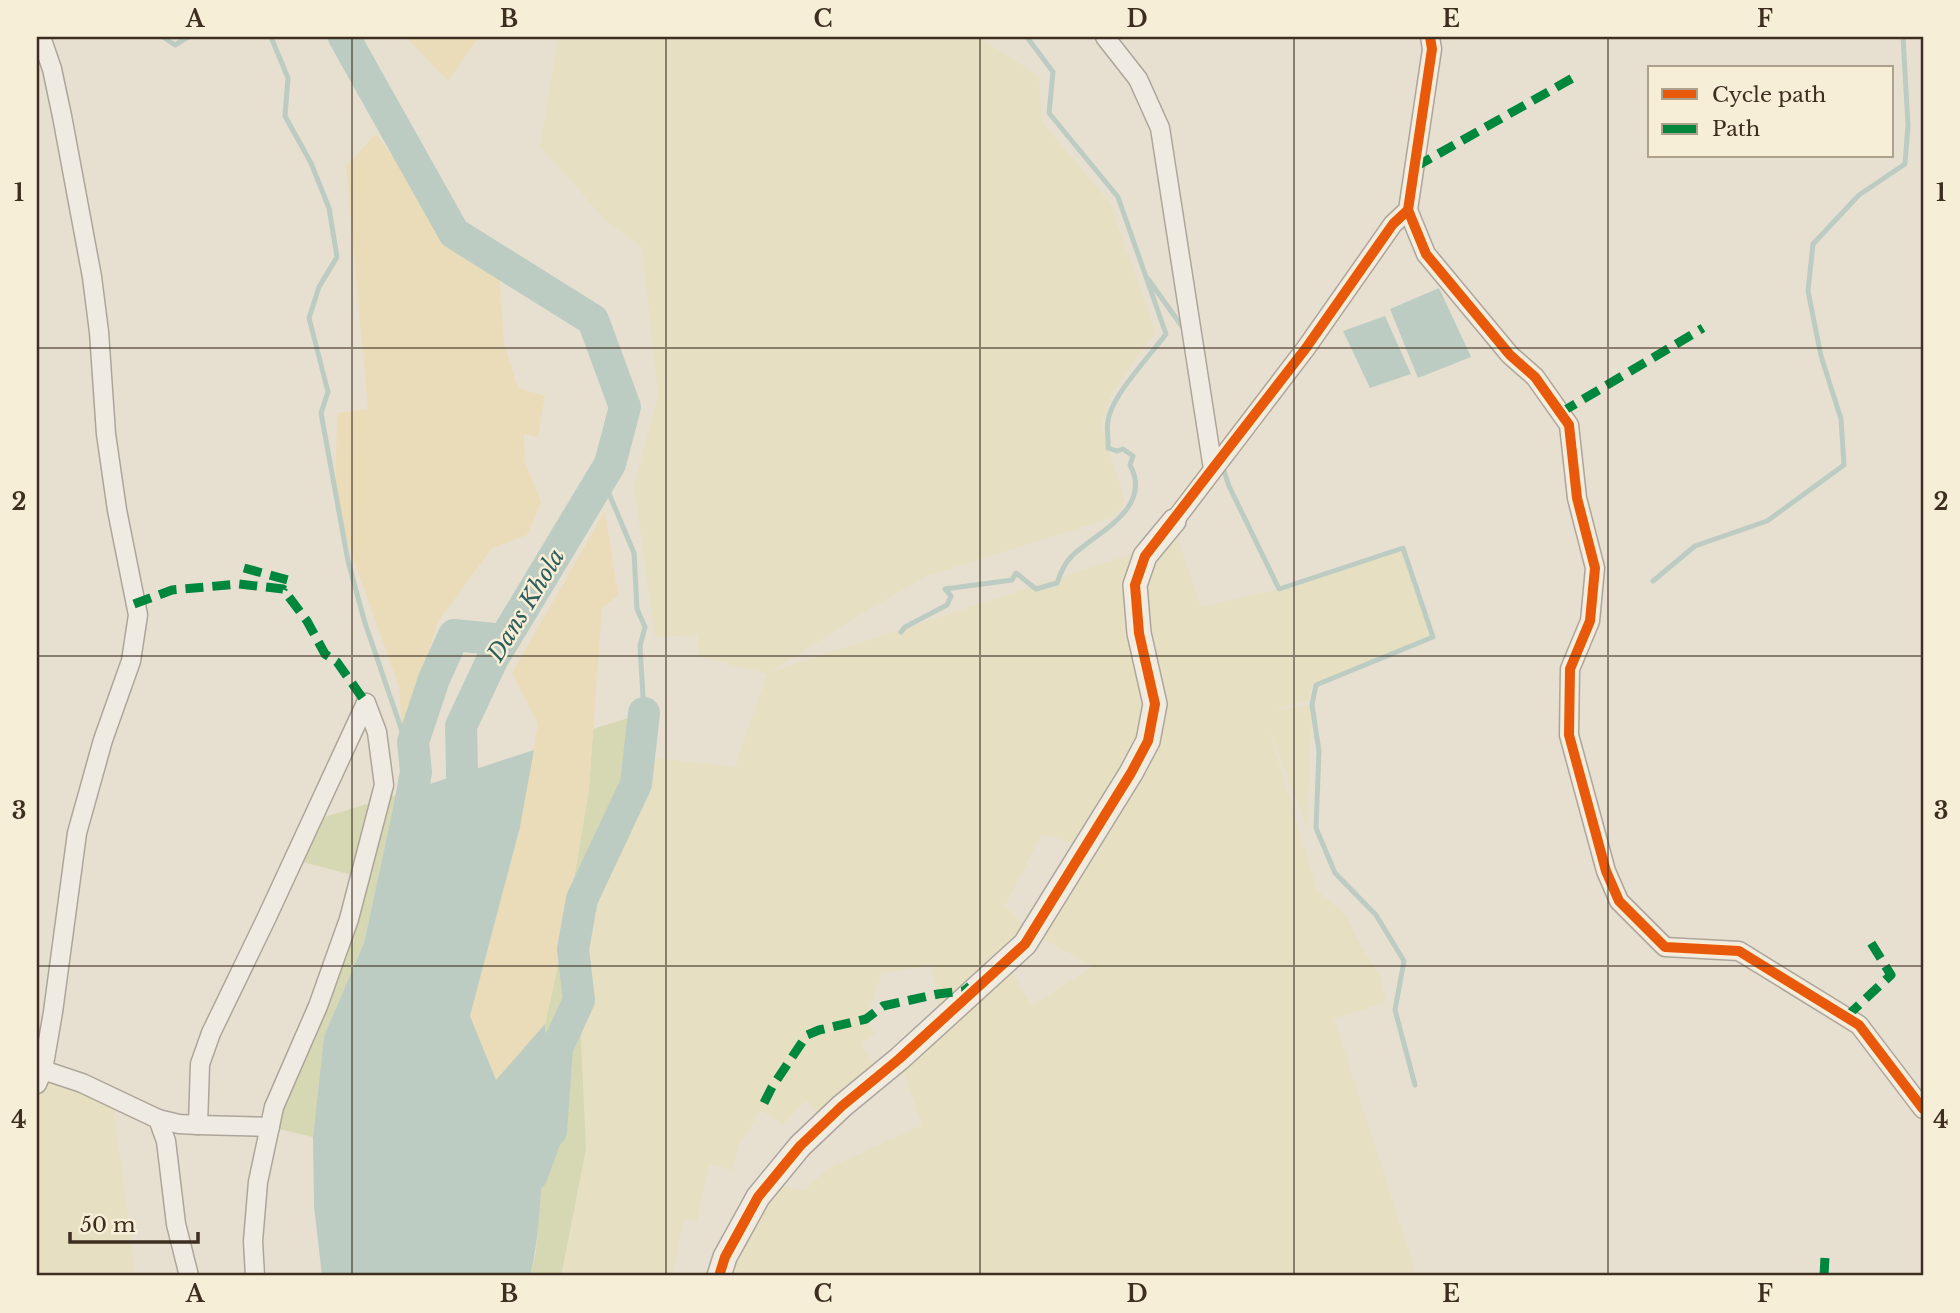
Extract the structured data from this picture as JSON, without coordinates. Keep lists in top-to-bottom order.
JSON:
{
  "water": ["Dans Khola"],
  "legend": ["Cycle path", "Path"],
  "scale_bar": "50 m",
  "grid": {
    "columns": [
      "A",
      "B",
      "C",
      "D",
      "E",
      "F"
    ],
    "rows": [
      "1",
      "2",
      "3",
      "4"
    ]
  }
}
